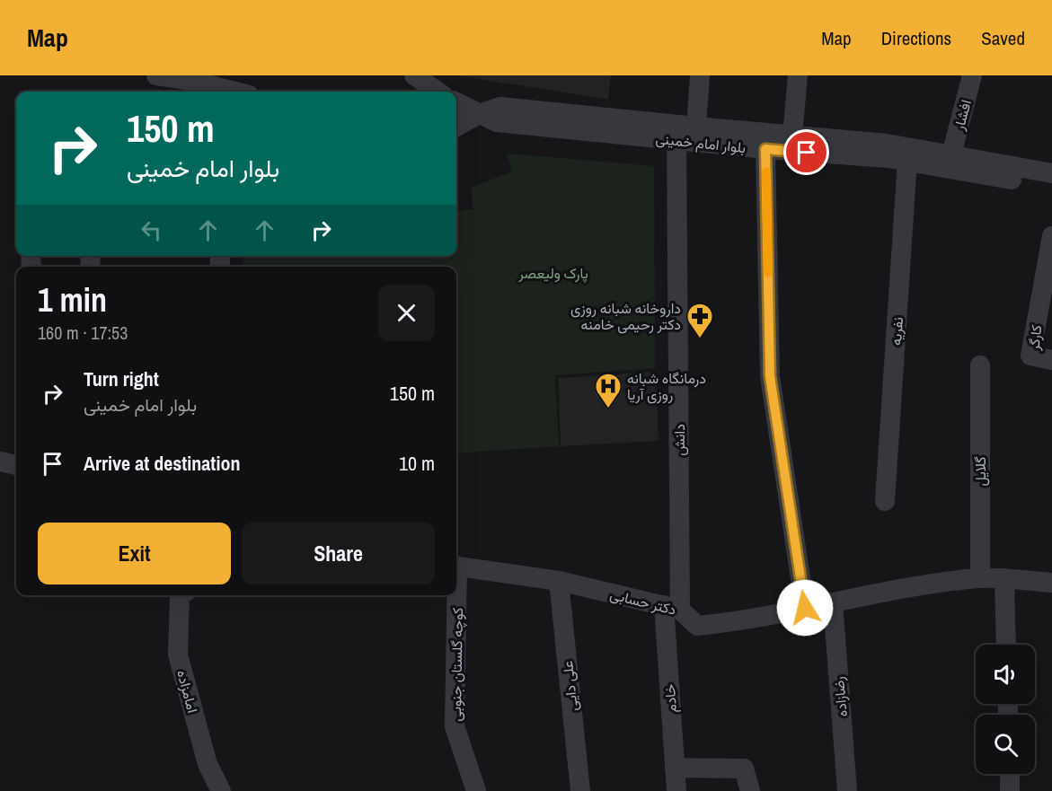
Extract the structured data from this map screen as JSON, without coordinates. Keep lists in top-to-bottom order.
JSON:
{
  "streets": {
    "street": [
      "افشار",
      "بلوار امام خمینی",
      "نفریه",
      "کارگر",
      "دانش",
      "گلایل",
      "دکتر حسابی",
      "کوچه گلستان جنوبی",
      "علی دایی",
      "امامزاده",
      "رضازاده",
      "خادم"
    ]
  },
  "crossings": [
    ["افشار", "بلوار امام خمینی"],
    ["بلوار امام خمینی", "نفریه"],
    ["بلوار امام خمینی", "دانش"],
    ["دانش", "دکتر حسابی"],
    ["دانش", "خادم"],
    ["گلایل", "دکتر حسابی"],
    ["دکتر حسابی", "علی دایی"],
    ["دکتر حسابی", "رضازاده"],
    ["دکتر حسابی", "خادم"]
  ],
  "parks": ["پارک ولیعصر"],
  "places": {
    "pharmacy": ["داروخانه شبانه روزی دکتر رحیمی خامنه"],
    "hospital": ["درمانگاه شبانه روزی آریا"]
  },
  "page": {
    "header": "Map",
    "nav": ["Map", "Directions", "Saved"],
    "turn": ["150 m", "بلوار امام خمینی"],
    "heading": ["1 min", "160 m · 17:53"],
    "list": [
      {
        "name": "Turn right",
        "note": "بلوار امام خمینی",
        "value": "150 m"
      },
      {
        "name": "Arrive at destination",
        "value": "10 m"
      }
    ],
    "buttons": ["Exit", "Share"]
  }
}
